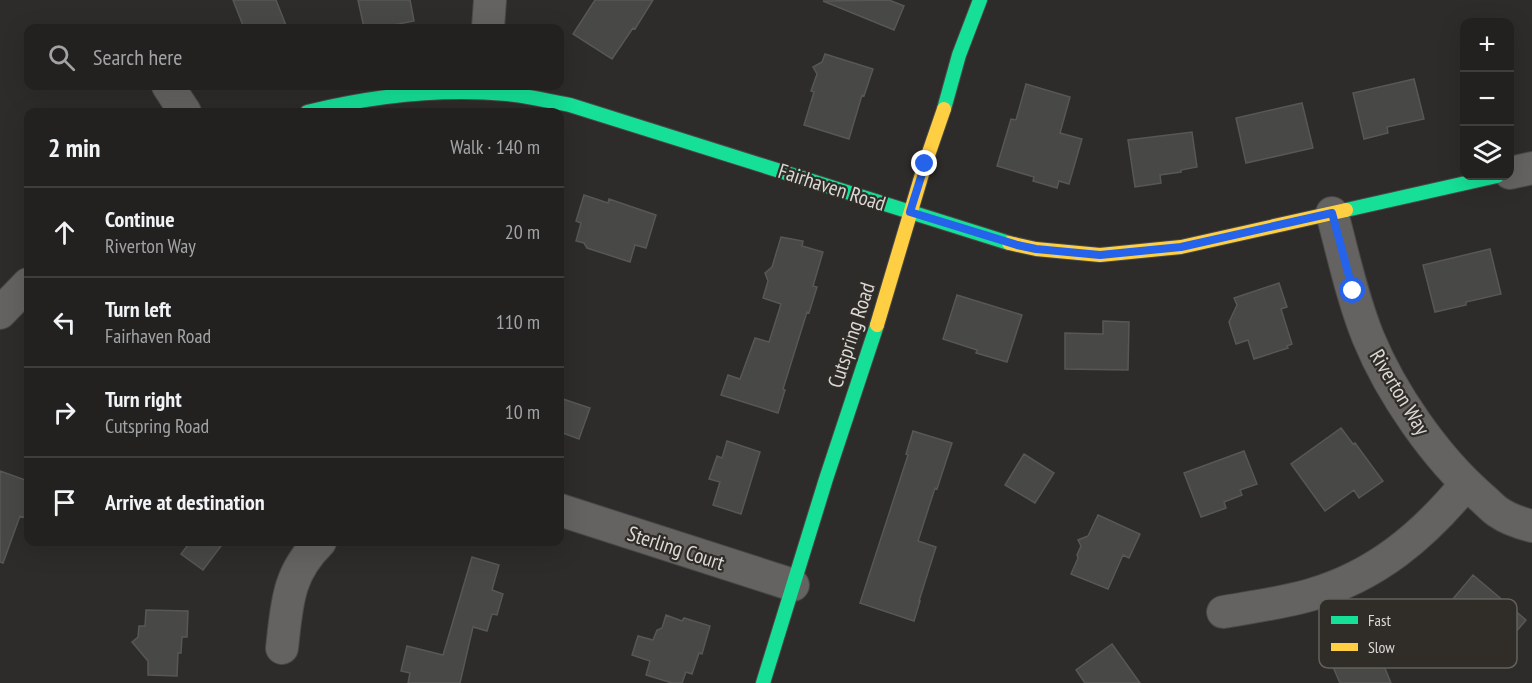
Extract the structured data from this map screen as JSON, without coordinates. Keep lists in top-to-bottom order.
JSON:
{
  "streets": {
    "street": [
      "Fairhaven Road",
      "Cutspring Road",
      "Riverton Way",
      "Sterling Court"
    ]
  },
  "crossings": [
    ["Fairhaven Road", "Cutspring Road"],
    ["Fairhaven Road", "Riverton Way"],
    ["Cutspring Road", "Sterling Court"]
  ],
  "legend": ["Fast", "Slow"],
  "page": {
    "map_buttons": ["+", "−"],
    "search": "Search here",
    "heading": ["2 min", "Walk · 140 m"],
    "list": [
      ["Continue", "Riverton Way", "20 m"],
      ["Turn left", "Fairhaven Road", "110 m"],
      ["Turn right", "Cutspring Road", "10 m"],
      "Arrive at destination"
    ]
  }
}
